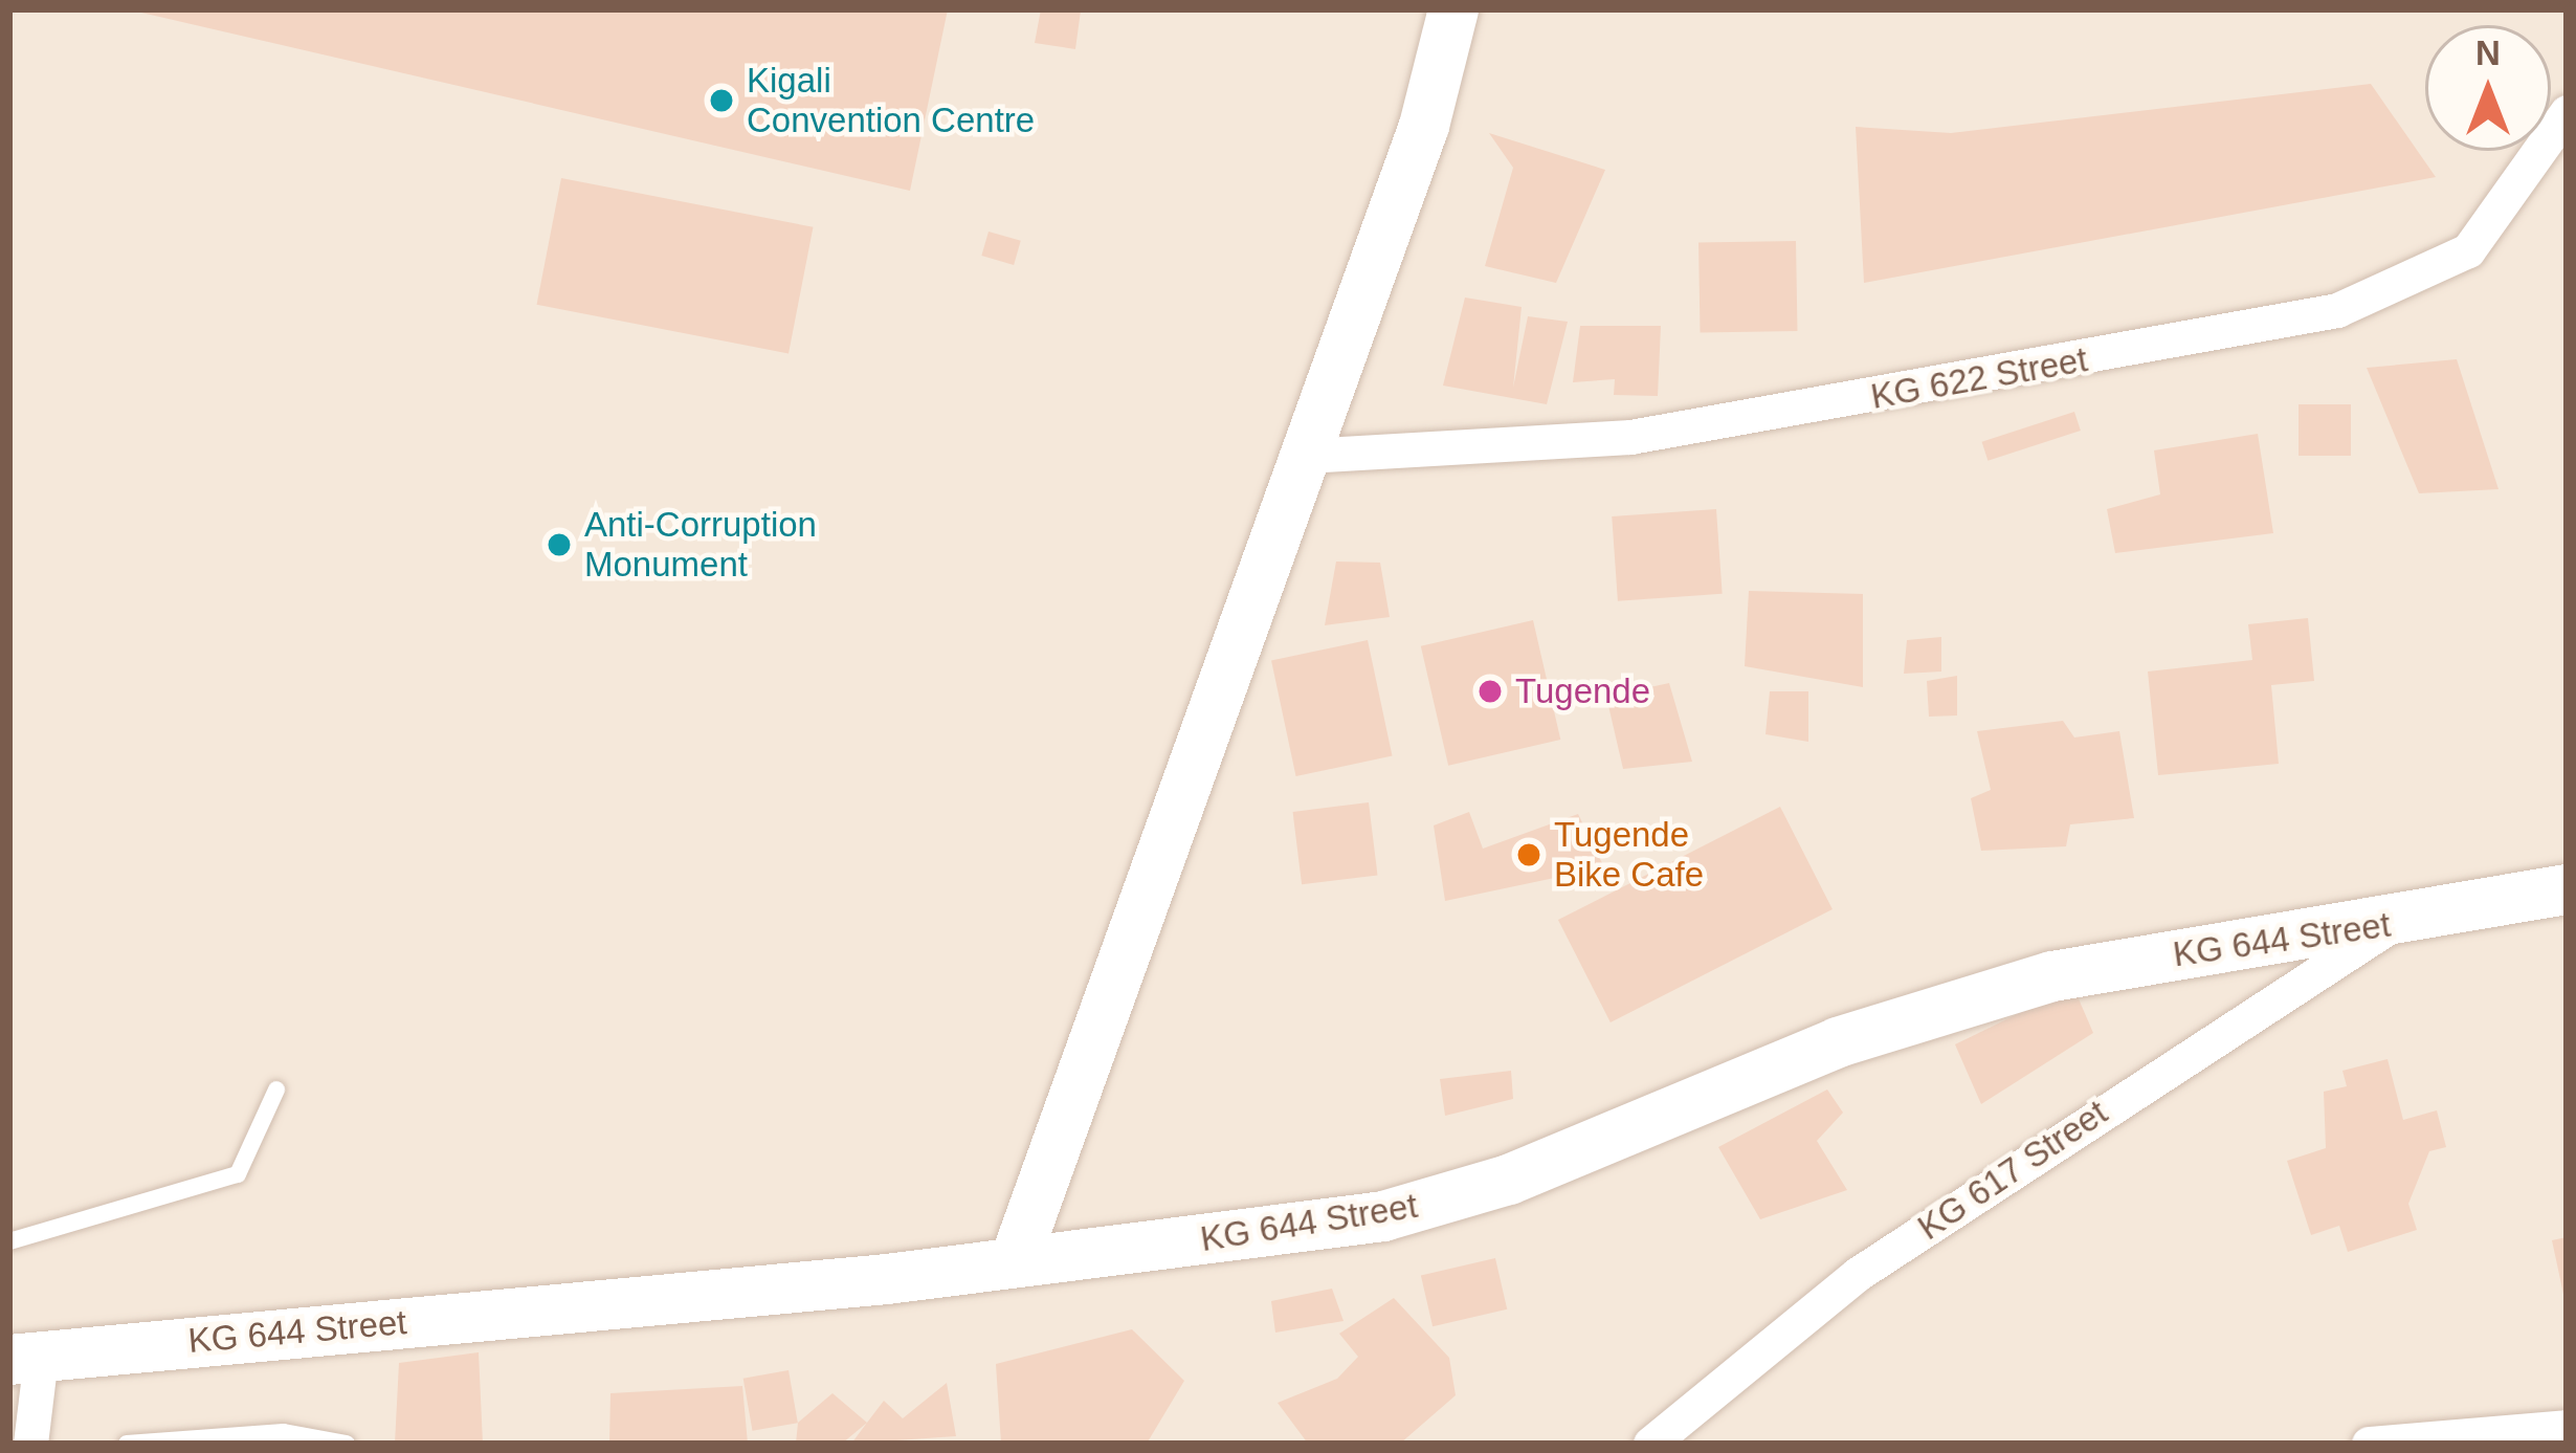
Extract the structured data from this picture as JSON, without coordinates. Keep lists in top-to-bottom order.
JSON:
{
  "streets": {
    "main road": ["KG 644 Street"],
    "street": ["KG 622 Street", "KG 617 Street"]
  },
  "crossings": [
    ["KG 644 Street", "KG 617 Street"]
  ],
  "places": [
    "Kigali Convention Centre",
    "Anti-Corruption Monument",
    "Tugende",
    "Tugende Bike Cafe"
  ],
  "north": "top"
}
